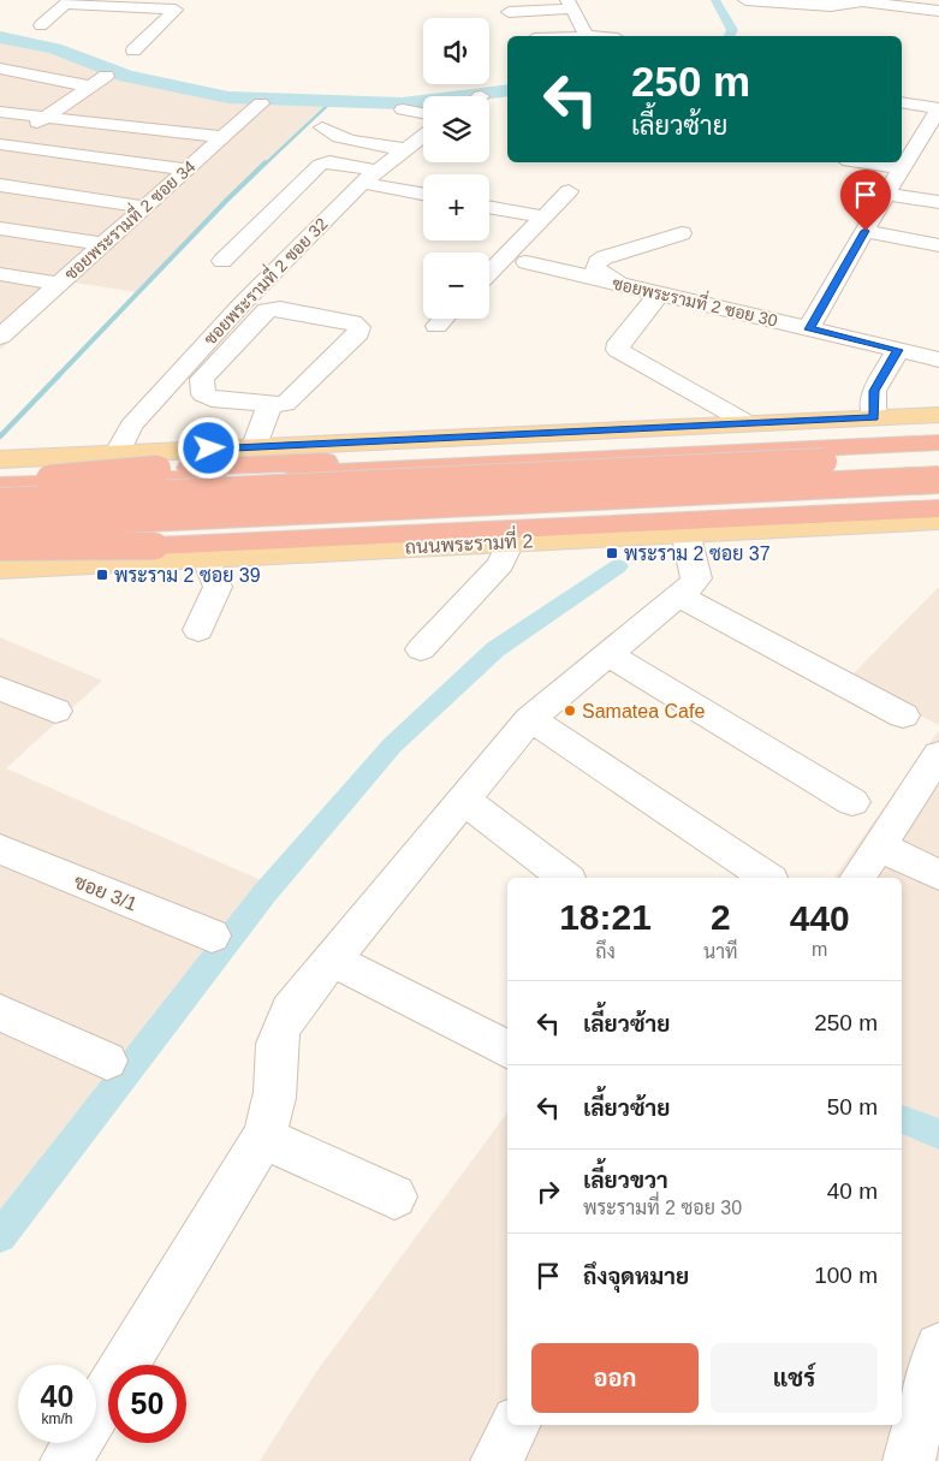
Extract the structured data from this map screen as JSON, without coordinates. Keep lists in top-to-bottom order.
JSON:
{
  "streets": {
    "highway": ["ถนนพระรามที่ 2"],
    "street": [
      "ซอยพระรามที่ 2 ซอย 34",
      "ซอยพระรามที่ 2 ซอย 32",
      "ซอยพระรามที่ 2 ซอย 30",
      "ซอย 3/1"
    ]
  },
  "places": {
    "transit": ["พระราม 2 ซอย 37", "พระราม 2 ซอย 39"],
    "other": ["Samatea Cafe"]
  },
  "page": {
    "map_buttons": ["+", "−"],
    "turn": ["250 m", "เลี้ยวซ้าย"],
    "eta": [
      "18:21",
      "ถึง",
      "2",
      "นาที",
      "440",
      "m"
    ],
    "list": [
      {
        "name": "เลี้ยวซ้าย",
        "value": "250 m"
      },
      {
        "name": "เลี้ยวซ้าย",
        "value": "50 m"
      },
      {
        "name": "เลี้ยวขวา",
        "note": "พระรามที่ 2 ซอย 30",
        "value": "40 m"
      },
      {
        "name": "ถึงจุดหมาย",
        "value": "100 m"
      }
    ],
    "buttons": ["ออก", "แชร์"],
    "speed": "40 km/h",
    "limit": "50"
  }
}
